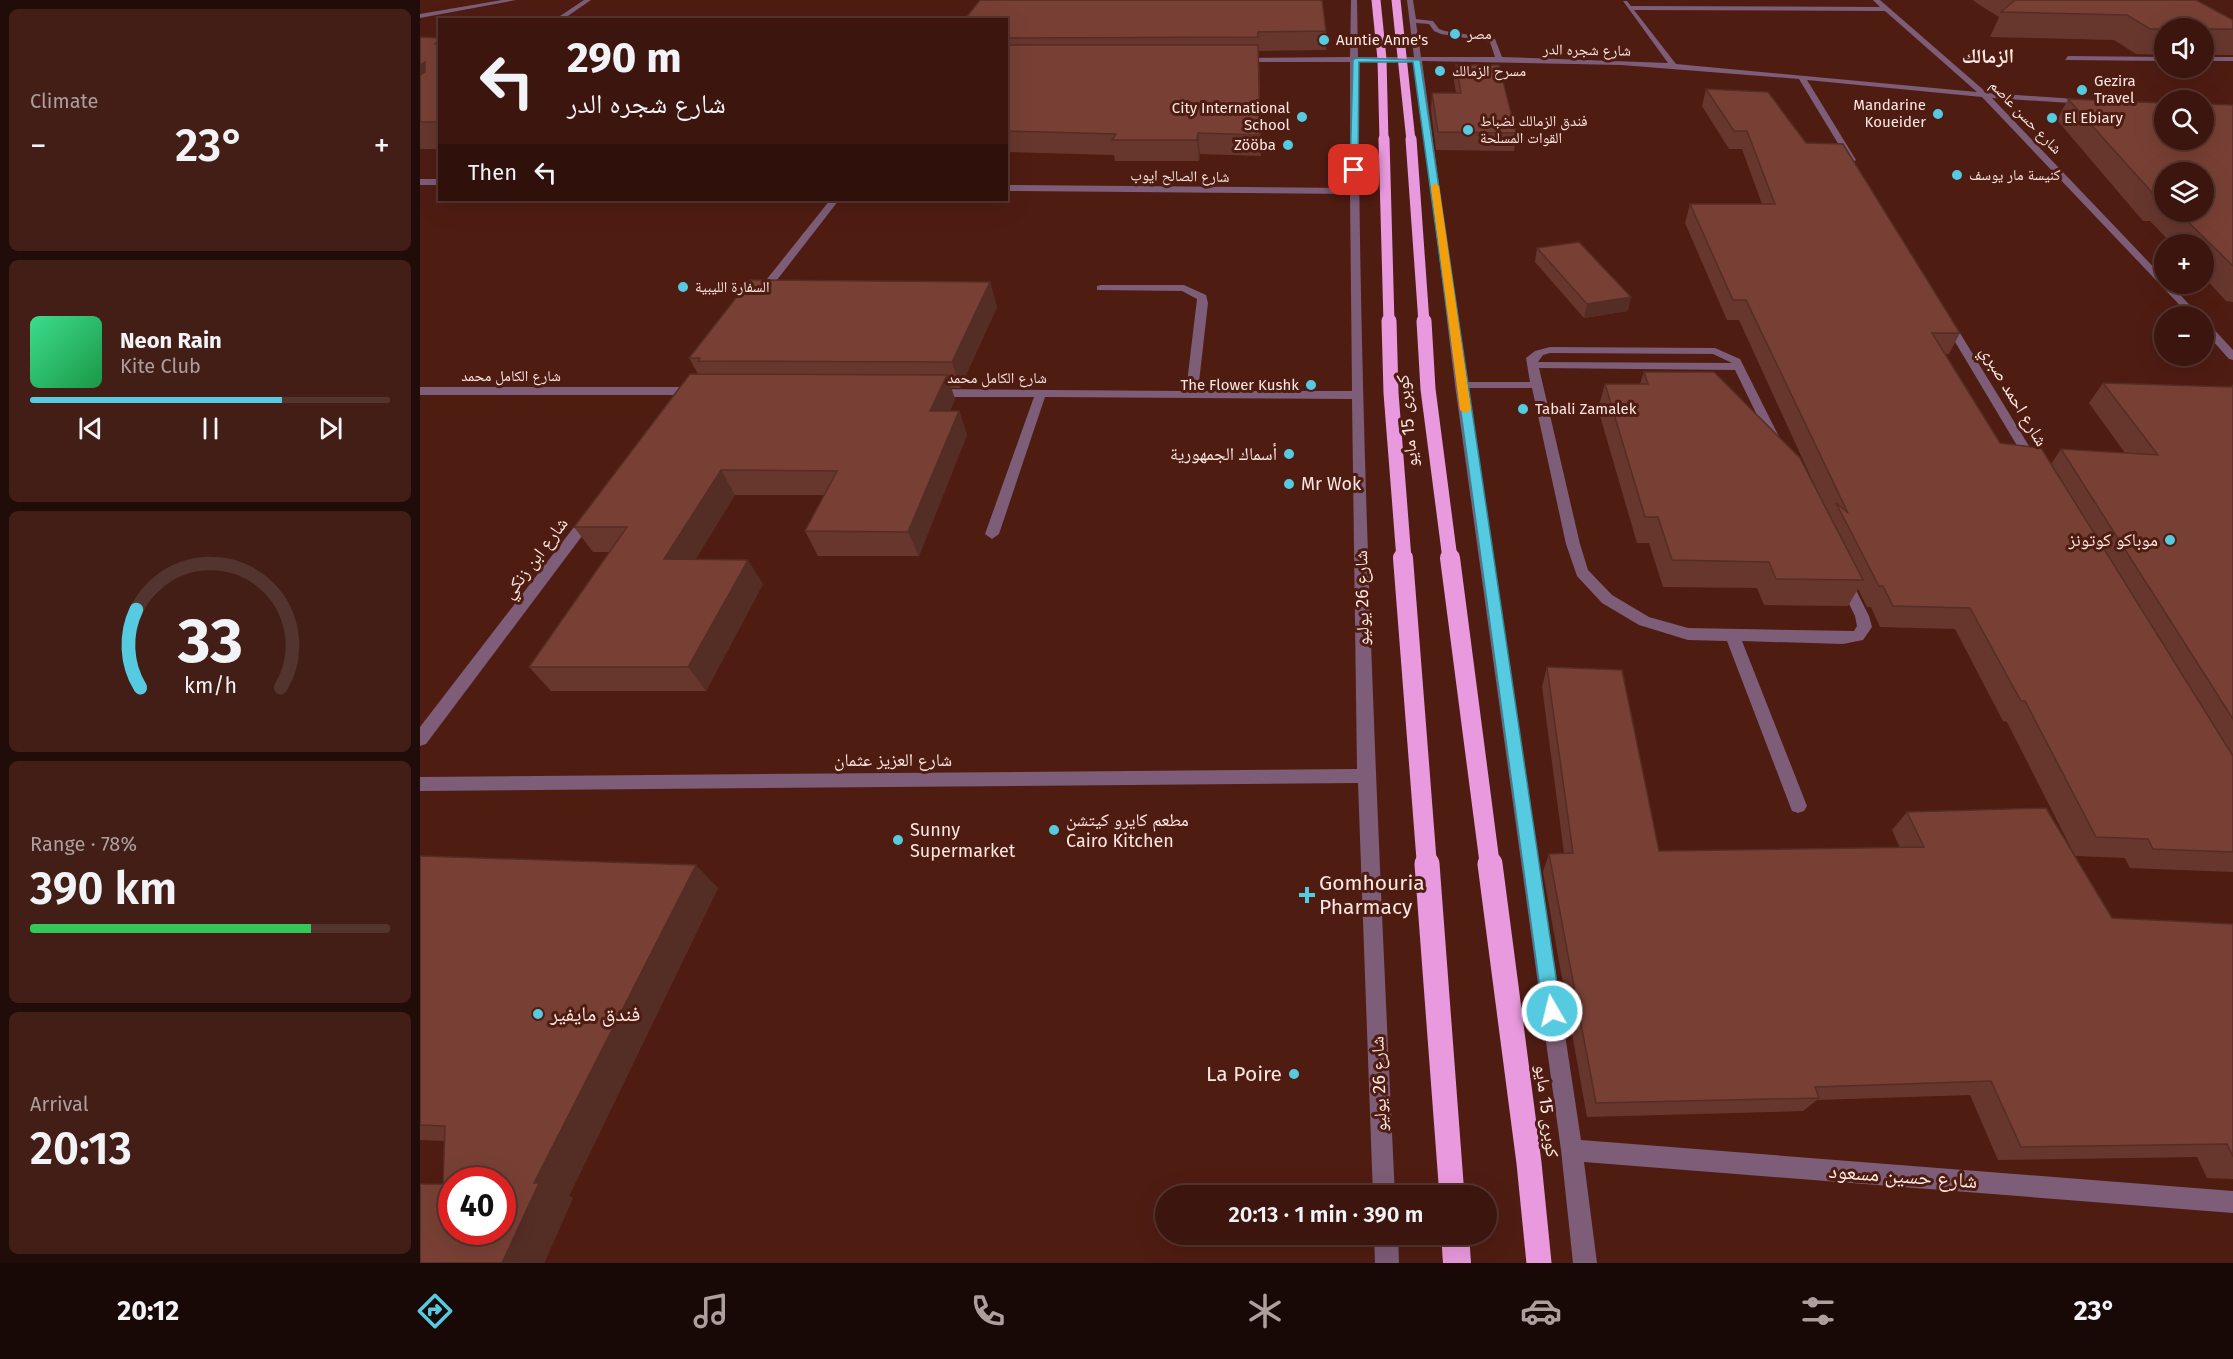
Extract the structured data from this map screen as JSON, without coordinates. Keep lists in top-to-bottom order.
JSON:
{
  "streets": {
    "highway": ["كوبرى 15 مايو"],
    "street": [
      "شارع شجره الدر",
      "شارع حسن عاصم",
      "شارع الصالح ايوب",
      "شارع الكامل محمد",
      "شارع احمد صبري",
      "شارع ابن زنكي",
      "شارع 26 يوليو",
      "شارع العزيز عثمان",
      "شارع حسين مسعود"
    ]
  },
  "crossings": [
    ["شارع شجره الدر", "شارع حسن عاصم"],
    ["شارع شجره الدر", "شارع 26 يوليو"],
    ["شارع الصالح ايوب", "شارع 26 يوليو"],
    ["شارع الكامل محمد", "شارع 26 يوليو"],
    ["شارع 26 يوليو", "شارع العزيز عثمان"]
  ],
  "districts": ["الزمالك"],
  "places": {
    "other": [
      "مصر",
      "Auntie Anne's",
      "مسرح الزمالك",
      "Gezira Travel",
      "Mandarine Koueider",
      "City International School",
      "El Ebiary",
      "فندق الزمالك لضباط القوات المسلحة",
      "Zööba",
      "كنيسة مار يوسف",
      "السفارة الليبية",
      "The Flower Kushk",
      "Tabali Zamalek",
      "أسماك الجمهورية",
      "Mr Wok",
      "موباكو كوتونز",
      "مطعم كايرو كيتشن Cairo Kitchen",
      "Sunny Supermarket",
      "فندق مايفير",
      "La Poire"
    ],
    "health": ["Gomhouria Pharmacy"]
  },
  "page": {
    "tile": [
      "Climate",
      ["Range · 78%", "390 km"],
      ["Arrival", "20:13"]
    ],
    "map_buttons": ["+", "−"],
    "turn": ["290 m", "شارع شجره الدر"],
    "heat": ["−", "23°", "+"],
    "then": "Then",
    "song": ["Neon Rain", "Kite Club"],
    "limit": "40",
    "trip": "20:13 · 1 min · 390 m",
    "tabs": ["20:12", "23°"],
    "gauge": ["33", "km/h"]
  }
}
